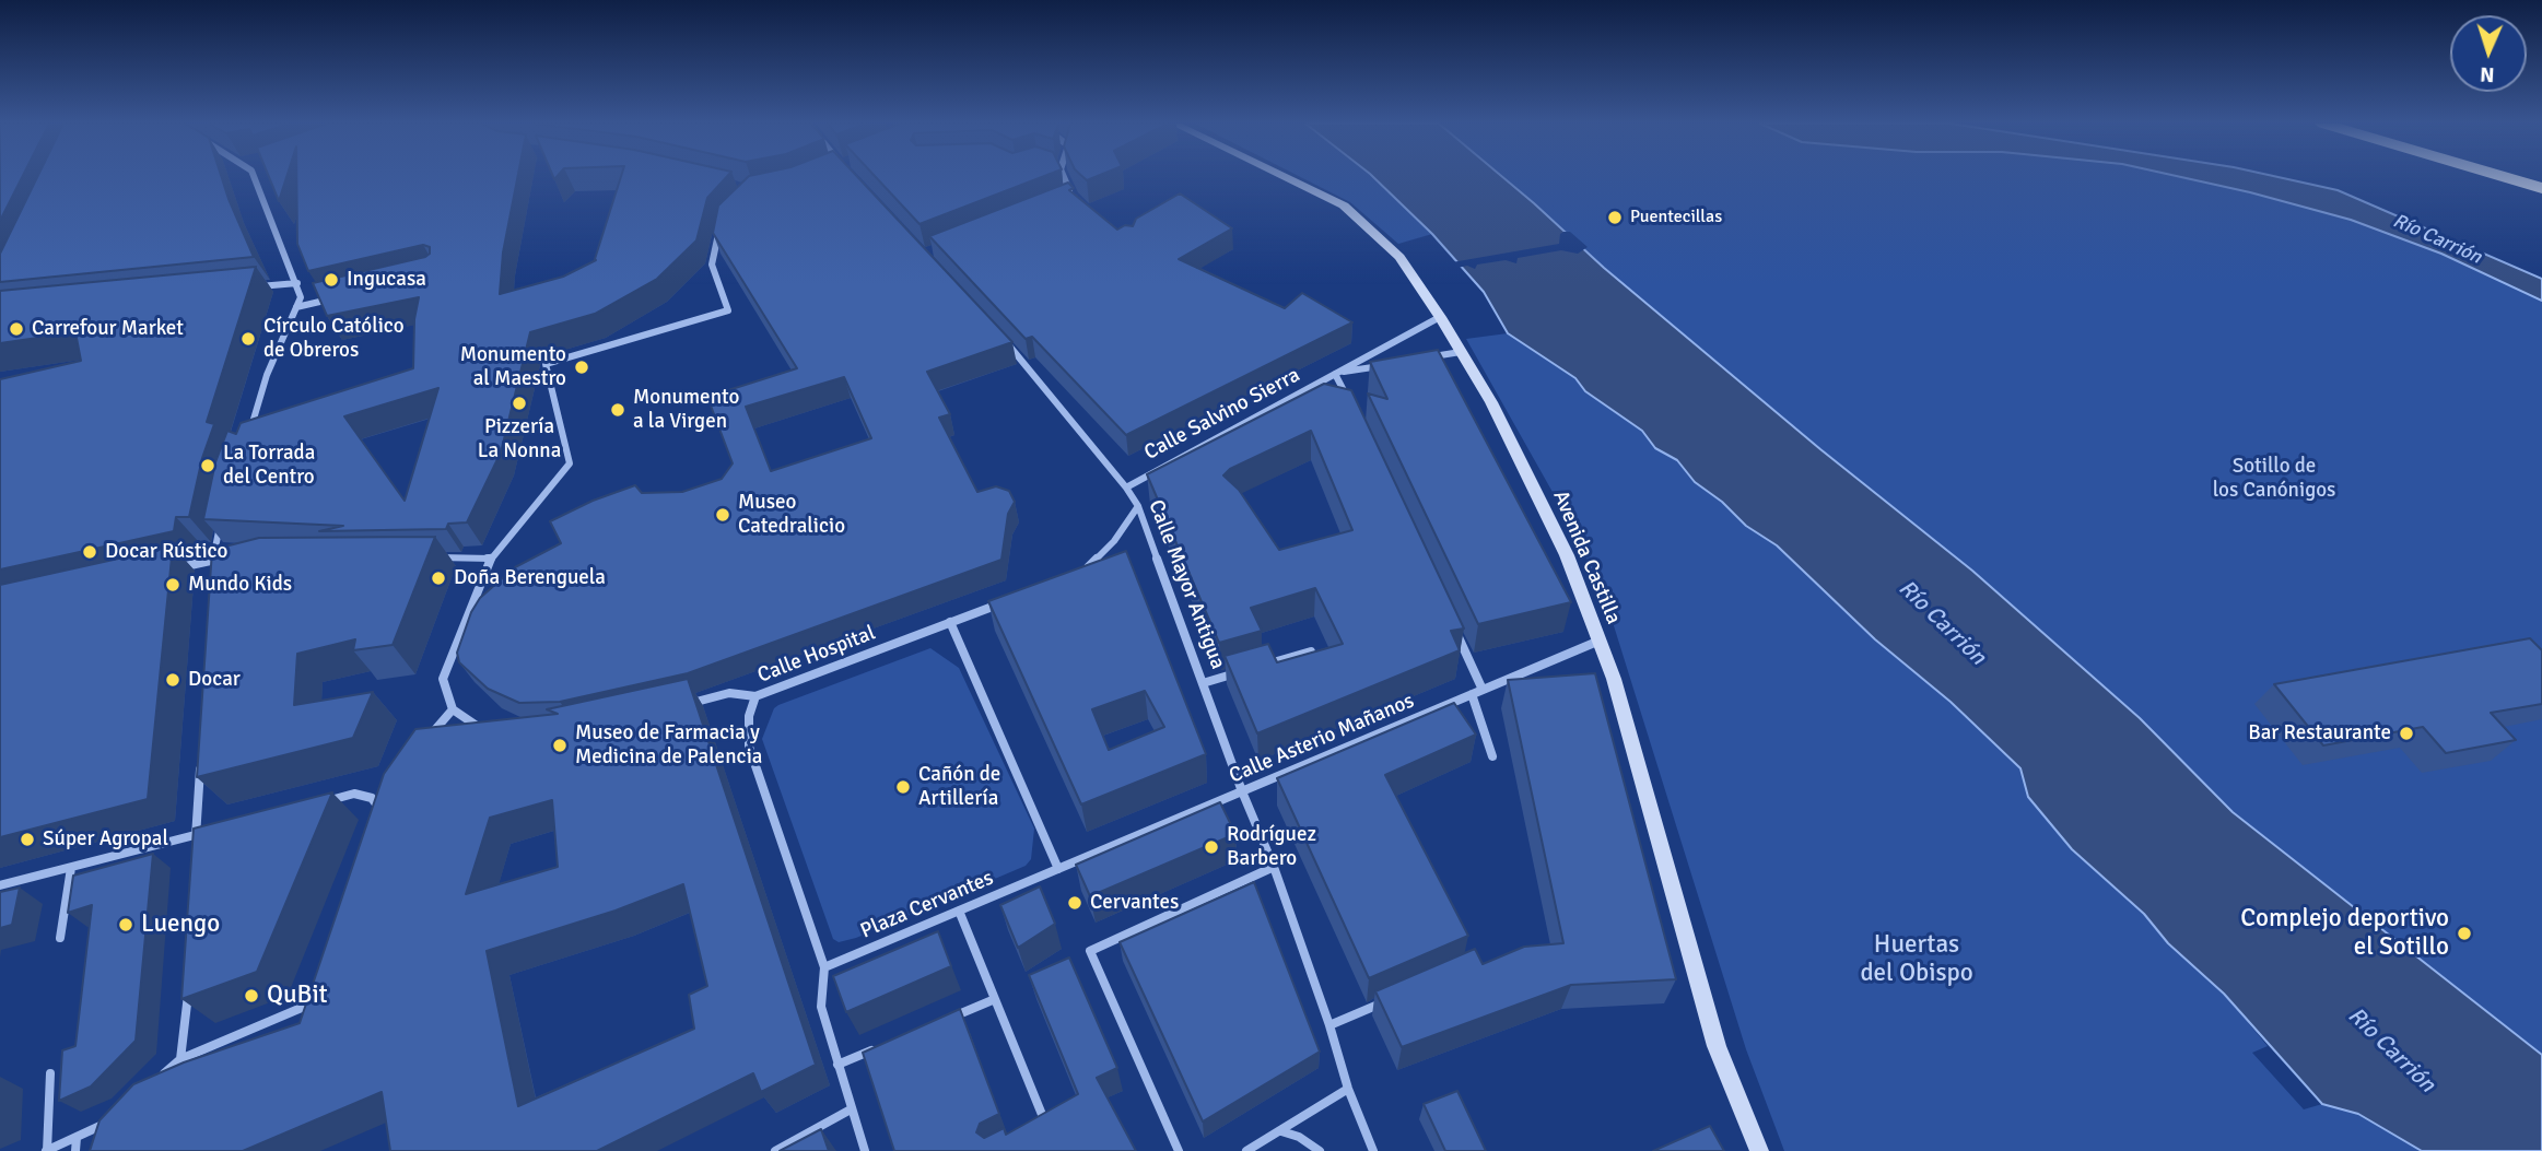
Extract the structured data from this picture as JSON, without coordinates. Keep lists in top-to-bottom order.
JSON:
{
  "streets": {
    "main road": ["Avenida Castilla"],
    "street": [
      "Calle Salvino Sierra",
      "Calle Mayor Antigua",
      "Calle Hospital",
      "Calle Asterio Mañanos",
      "Plaza Cervantes"
    ]
  },
  "crossings": [
    ["Calle Salvino Sierra", "Avenida Castilla"],
    ["Calle Salvino Sierra", "Calle Mayor Antigua"],
    ["Avenida Castilla", "Calle Asterio Mañanos"],
    ["Calle Mayor Antigua", "Calle Asterio Mañanos"],
    ["Calle Asterio Mañanos", "Plaza Cervantes"]
  ],
  "water": ["Río Carrión"],
  "parks": ["Sotillo de los Canónigos", "Huertas del Obispo"],
  "places": [
    "Puentecillas",
    "Ingucasa",
    "Carrefour Market",
    "Círculo Católico de Obreros",
    "Monumento al Maestro",
    "Pizzería La Nonna",
    "Monumento a la Virgen",
    "La Torrada del Centro",
    "Museo Catedralicio",
    "Docar Rústico",
    "Doña Berenguela",
    "Mundo Kids",
    "Docar",
    "Bar Restaurante",
    "Museo de Farmacia y Medicina de Palencia",
    "Cañón de Artillería",
    "Súper Agropal",
    "Rodríguez Barbero",
    "Cervantes",
    "Luengo",
    "Complejo deportivo el Sotillo",
    "QuBit"
  ],
  "north": "bottom"
}
